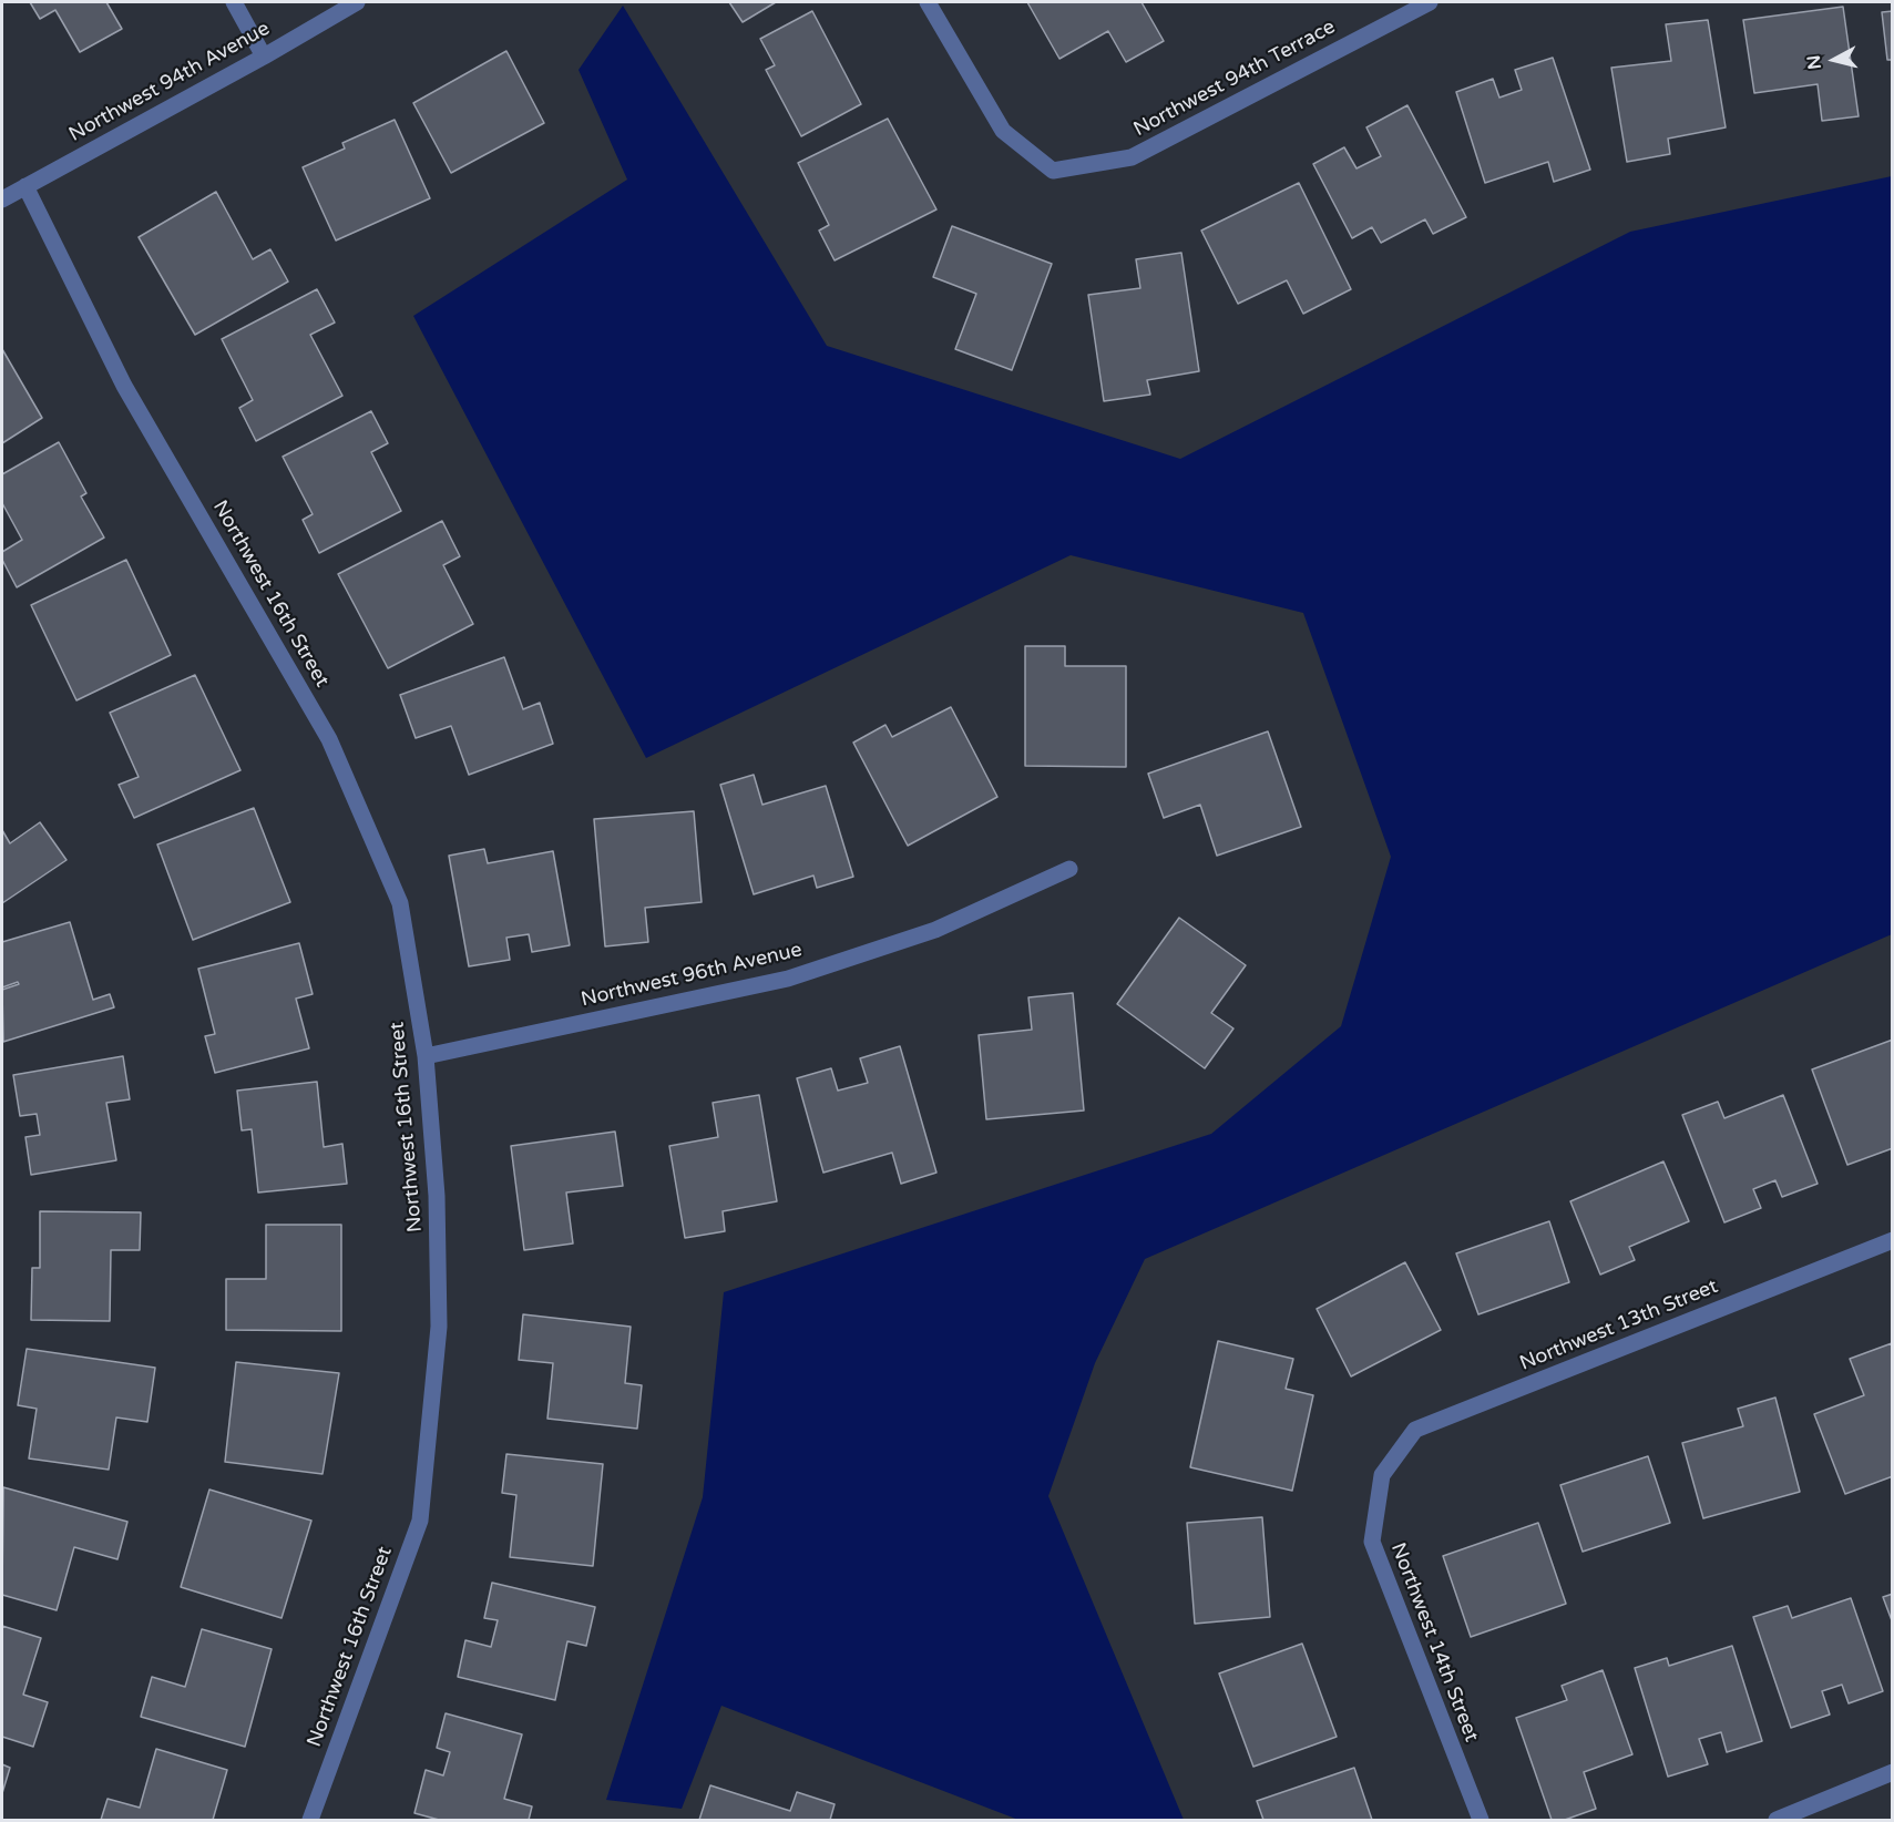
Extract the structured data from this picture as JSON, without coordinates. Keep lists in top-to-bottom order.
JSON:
{
  "streets": {
    "street": [
      "Northwest 94th Terrace",
      "Northwest 94th Avenue",
      "Northwest 16th Street",
      "Northwest 96th Avenue",
      "Northwest 13th Street",
      "Northwest 14th Street"
    ]
  },
  "crossings": [
    ["Northwest 94th Avenue", "Northwest 16th Street"],
    ["Northwest 16th Street", "Northwest 96th Avenue"],
    ["Northwest 13th Street", "Northwest 14th Street"]
  ],
  "north": "left"
}
